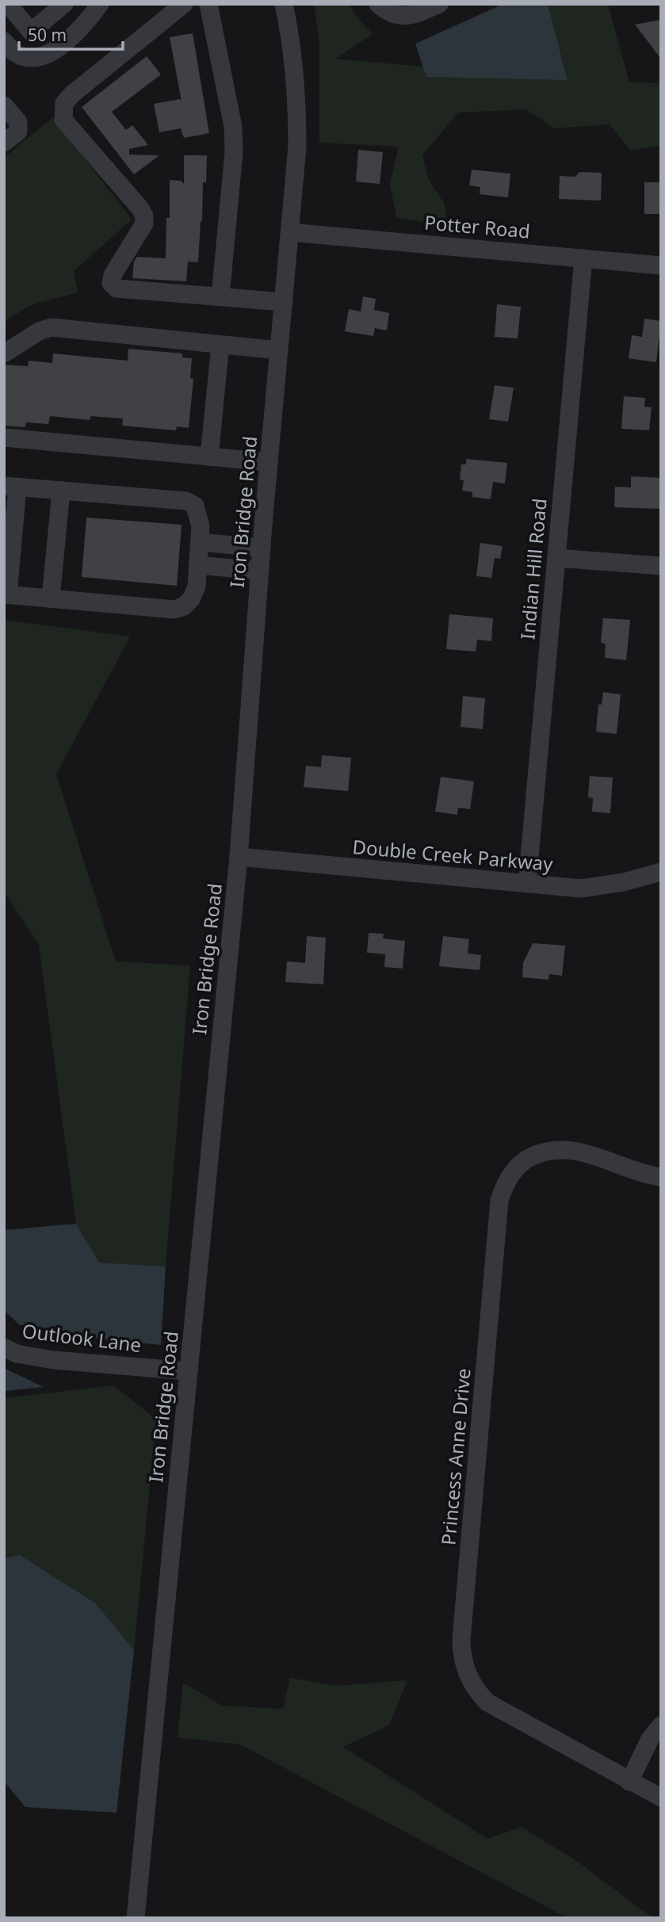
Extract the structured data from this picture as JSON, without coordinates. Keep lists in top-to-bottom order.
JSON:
{
  "streets": {
    "street": [
      "Potter Road",
      "Iron Bridge Road",
      "Indian Hill Road",
      "Double Creek Parkway",
      "Outlook Lane",
      "Princess Anne Drive"
    ]
  },
  "crossings": [
    ["Potter Road", "Iron Bridge Road"],
    ["Potter Road", "Indian Hill Road"],
    ["Iron Bridge Road", "Double Creek Parkway"],
    ["Iron Bridge Road", "Outlook Lane"],
    ["Indian Hill Road", "Double Creek Parkway"]
  ],
  "scale_bar": "50 m"
}
